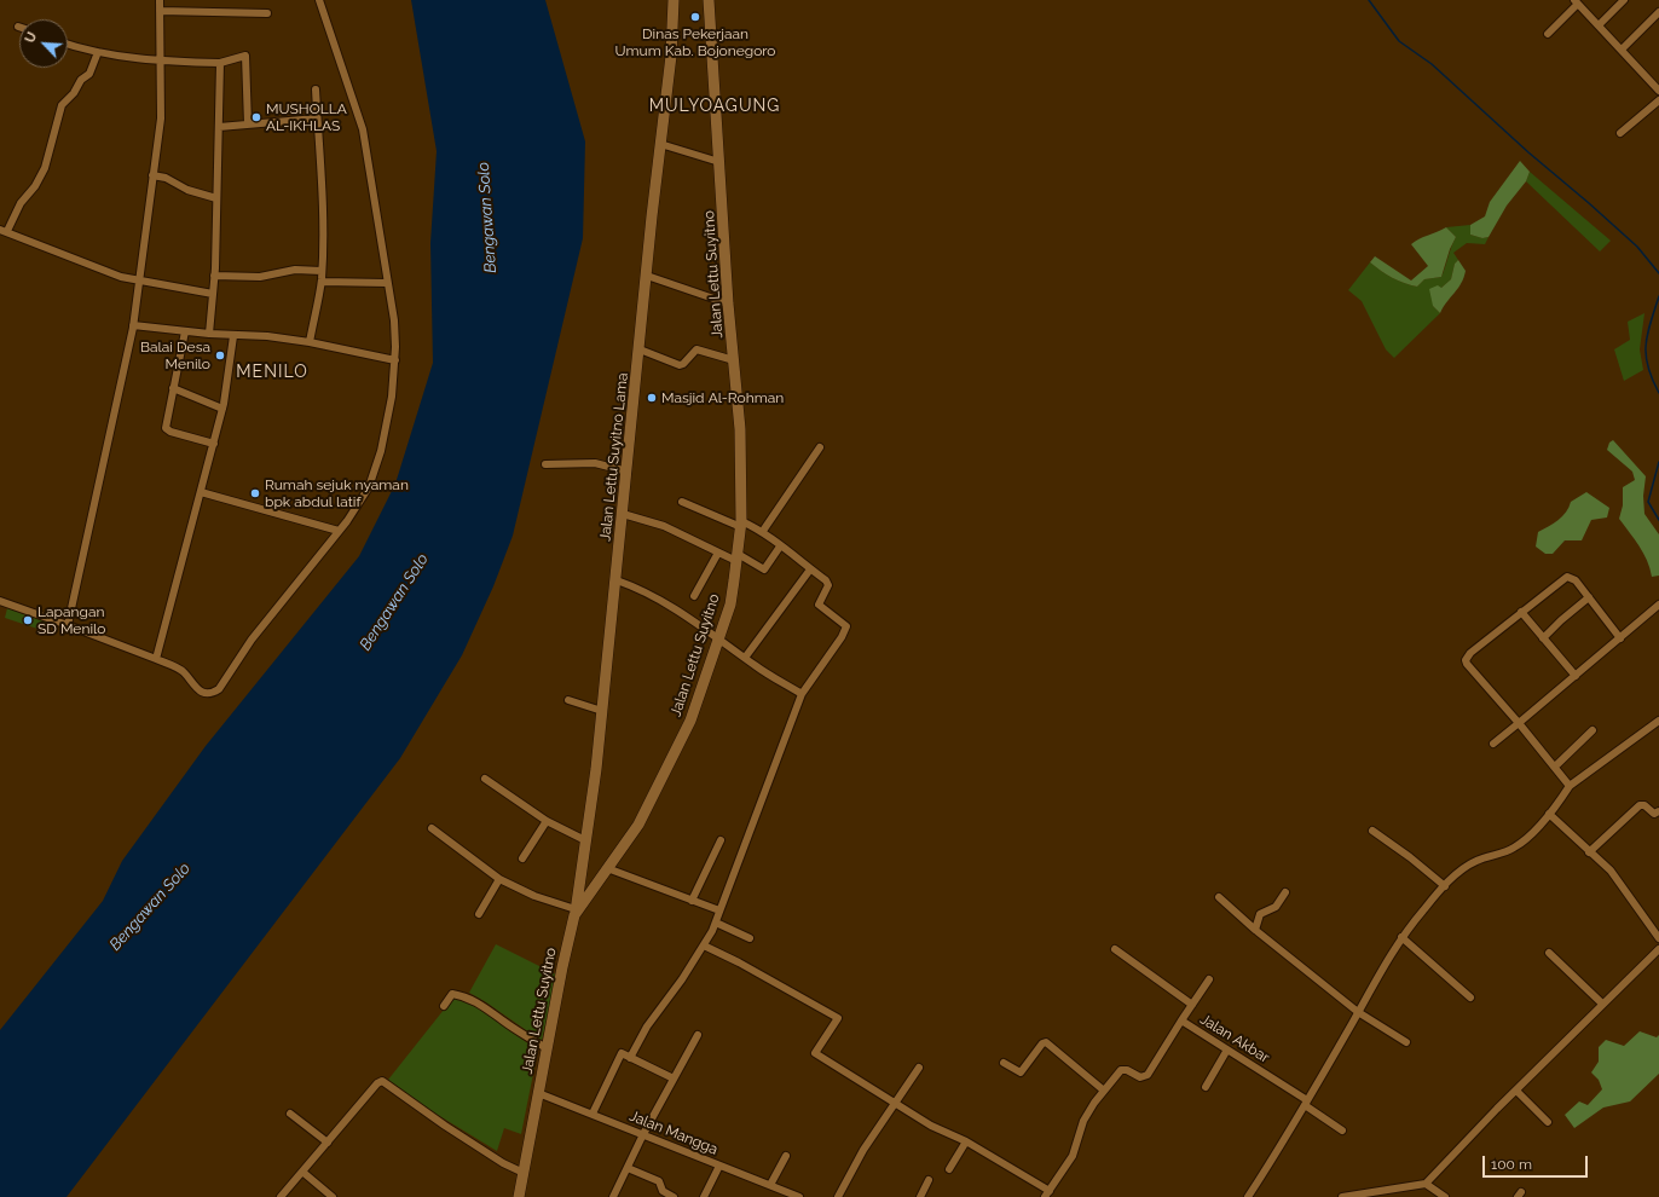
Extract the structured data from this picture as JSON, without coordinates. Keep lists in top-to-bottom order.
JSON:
{
  "streets": {
    "main road": ["Jalan Lettu Suyitno", "Jalan Lettu Suyitno Lama"],
    "street": ["Jalan Akbar", "Jalan Mangga"]
  },
  "crossings": [
    ["Jalan Lettu Suyitno", "Jalan Lettu Suyitno Lama"],
    ["Jalan Lettu Suyitno", "Jalan Mangga"]
  ],
  "districts": ["MULYOAGUNG", "MENILO"],
  "water": ["Bengawan Solo"],
  "places": [
    "Dinas Pekerjaan Umum Kab. Bojonegoro",
    "MUSHOLLA AL-IKHLAS",
    "Balai Desa Menilo",
    "Masjid Al-Rohman",
    "Rumah sejuk nyaman bpk abdul latif",
    "Lapangan SD Menilo"
  ],
  "scale_bar": "100 m",
  "north": "top left"
}
